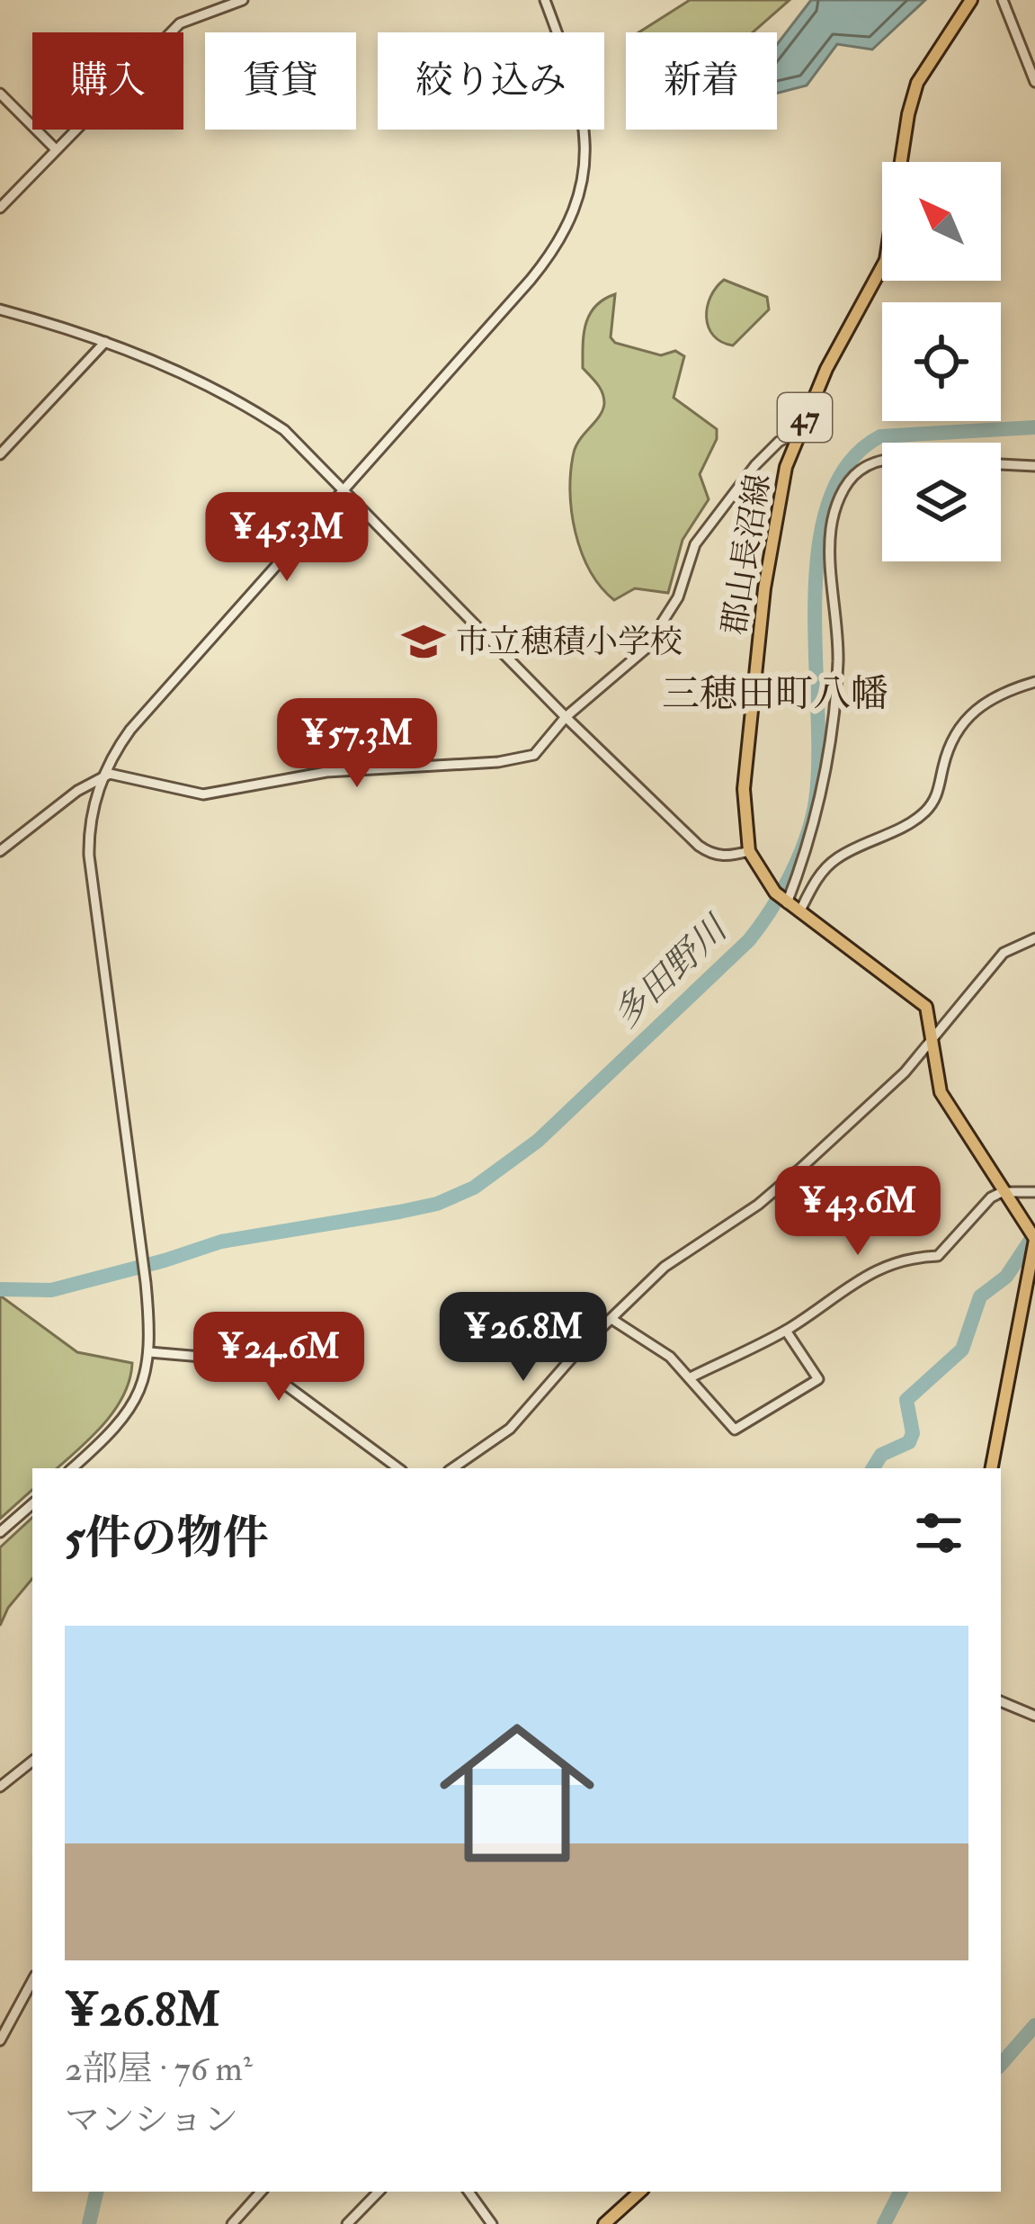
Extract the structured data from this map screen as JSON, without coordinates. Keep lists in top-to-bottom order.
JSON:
{
  "streets": {
    "main road": ["47", "郡山長沼線"]
  },
  "districts": ["三穂田町八幡"],
  "water": ["多田野川"],
  "places": {
    "school or university": ["市立穂積小学校"]
  },
  "north": "top left",
  "page": {
    "chip": [
      "購入",
      "賃貸",
      "絞り込み",
      "新着"
    ],
    "price": [
      "¥45.3M",
      "¥57.3M",
      "¥43.6M",
      "¥26.8M",
      "¥24.6M"
    ],
    "heading": "5件の物件",
    "list": [
      {
        "name": "¥26.8M",
        "note": "2部屋 · 76 m² · マンション"
      }
    ]
  }
}
